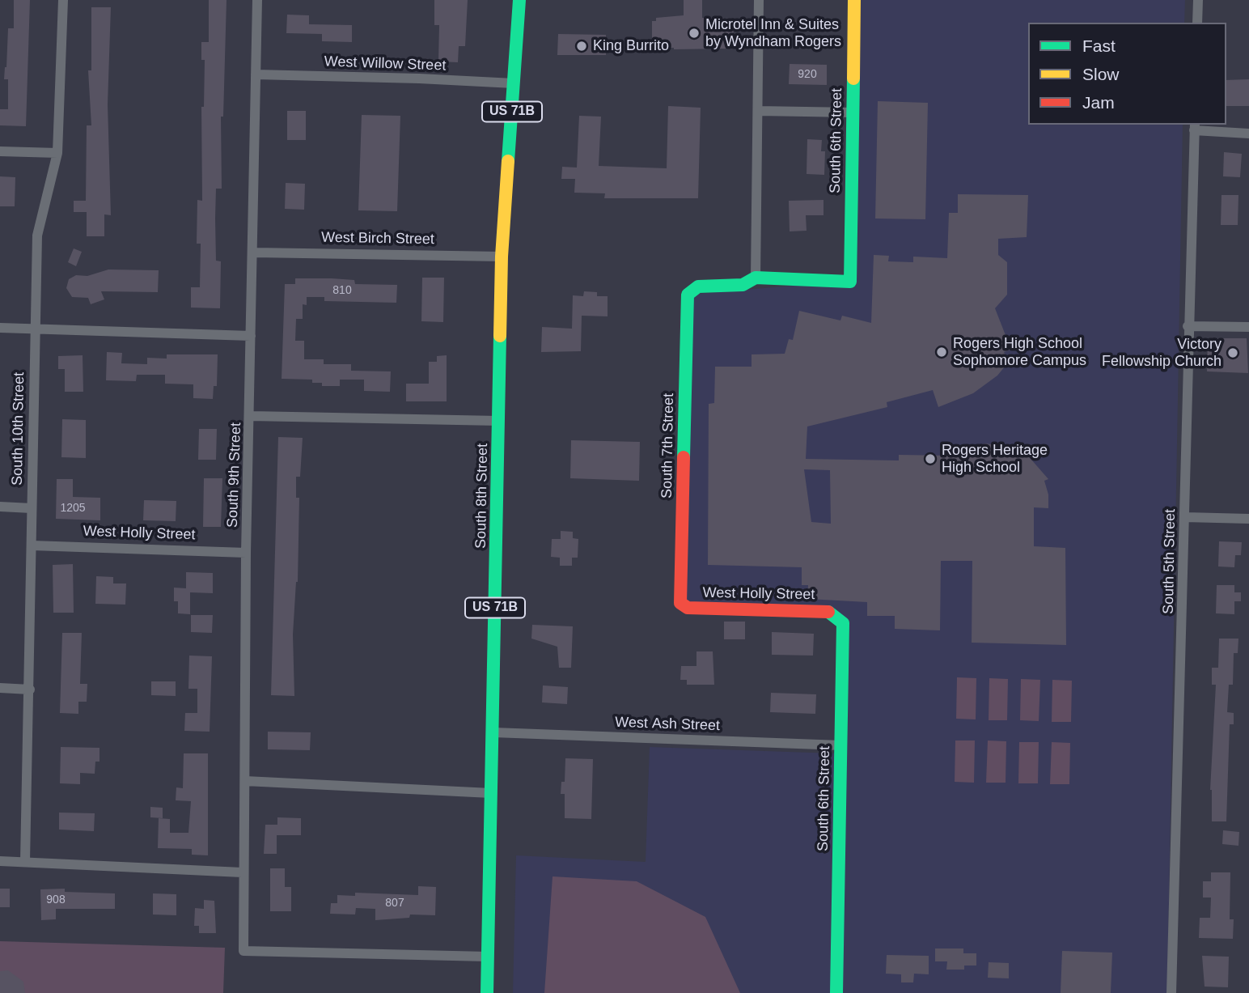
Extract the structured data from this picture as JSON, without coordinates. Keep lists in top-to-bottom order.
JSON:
{
  "streets": {
    "street": [
      "West Willow Street",
      "US 71B",
      "South 6th Street",
      "West Birch Street",
      "South 10th Street",
      "South 7th Street",
      "South 9th Street",
      "South 8th Street",
      "West Holly Street",
      "South 5th Street",
      "West Ash Street"
    ]
  },
  "crossings": [
    ["West Willow Street", "South 9th Street"],
    ["West Willow Street", "South 8th Street"],
    ["South 6th Street", "South 7th Street"],
    ["South 6th Street", "West Holly Street"],
    ["South 6th Street", "West Ash Street"],
    ["West Birch Street", "South 9th Street"],
    ["West Birch Street", "South 8th Street"],
    ["South 10th Street", "West Holly Street"],
    ["South 7th Street", "West Holly Street"],
    ["South 9th Street", "South 8th Street"],
    ["South 9th Street", "West Holly Street"],
    ["South 8th Street", "West Ash Street"]
  ],
  "places": [
    "Microtel Inn & Suites by Wyndham Rogers",
    "King Burrito",
    "Rogers High School Sophomore Campus",
    "Victory Fellowship Church",
    "Rogers Heritage High School"
  ],
  "house_numbers": [
    "920",
    "810",
    "1205",
    "908",
    "807"
  ],
  "legend": ["Fast", "Slow", "Jam"]
}
